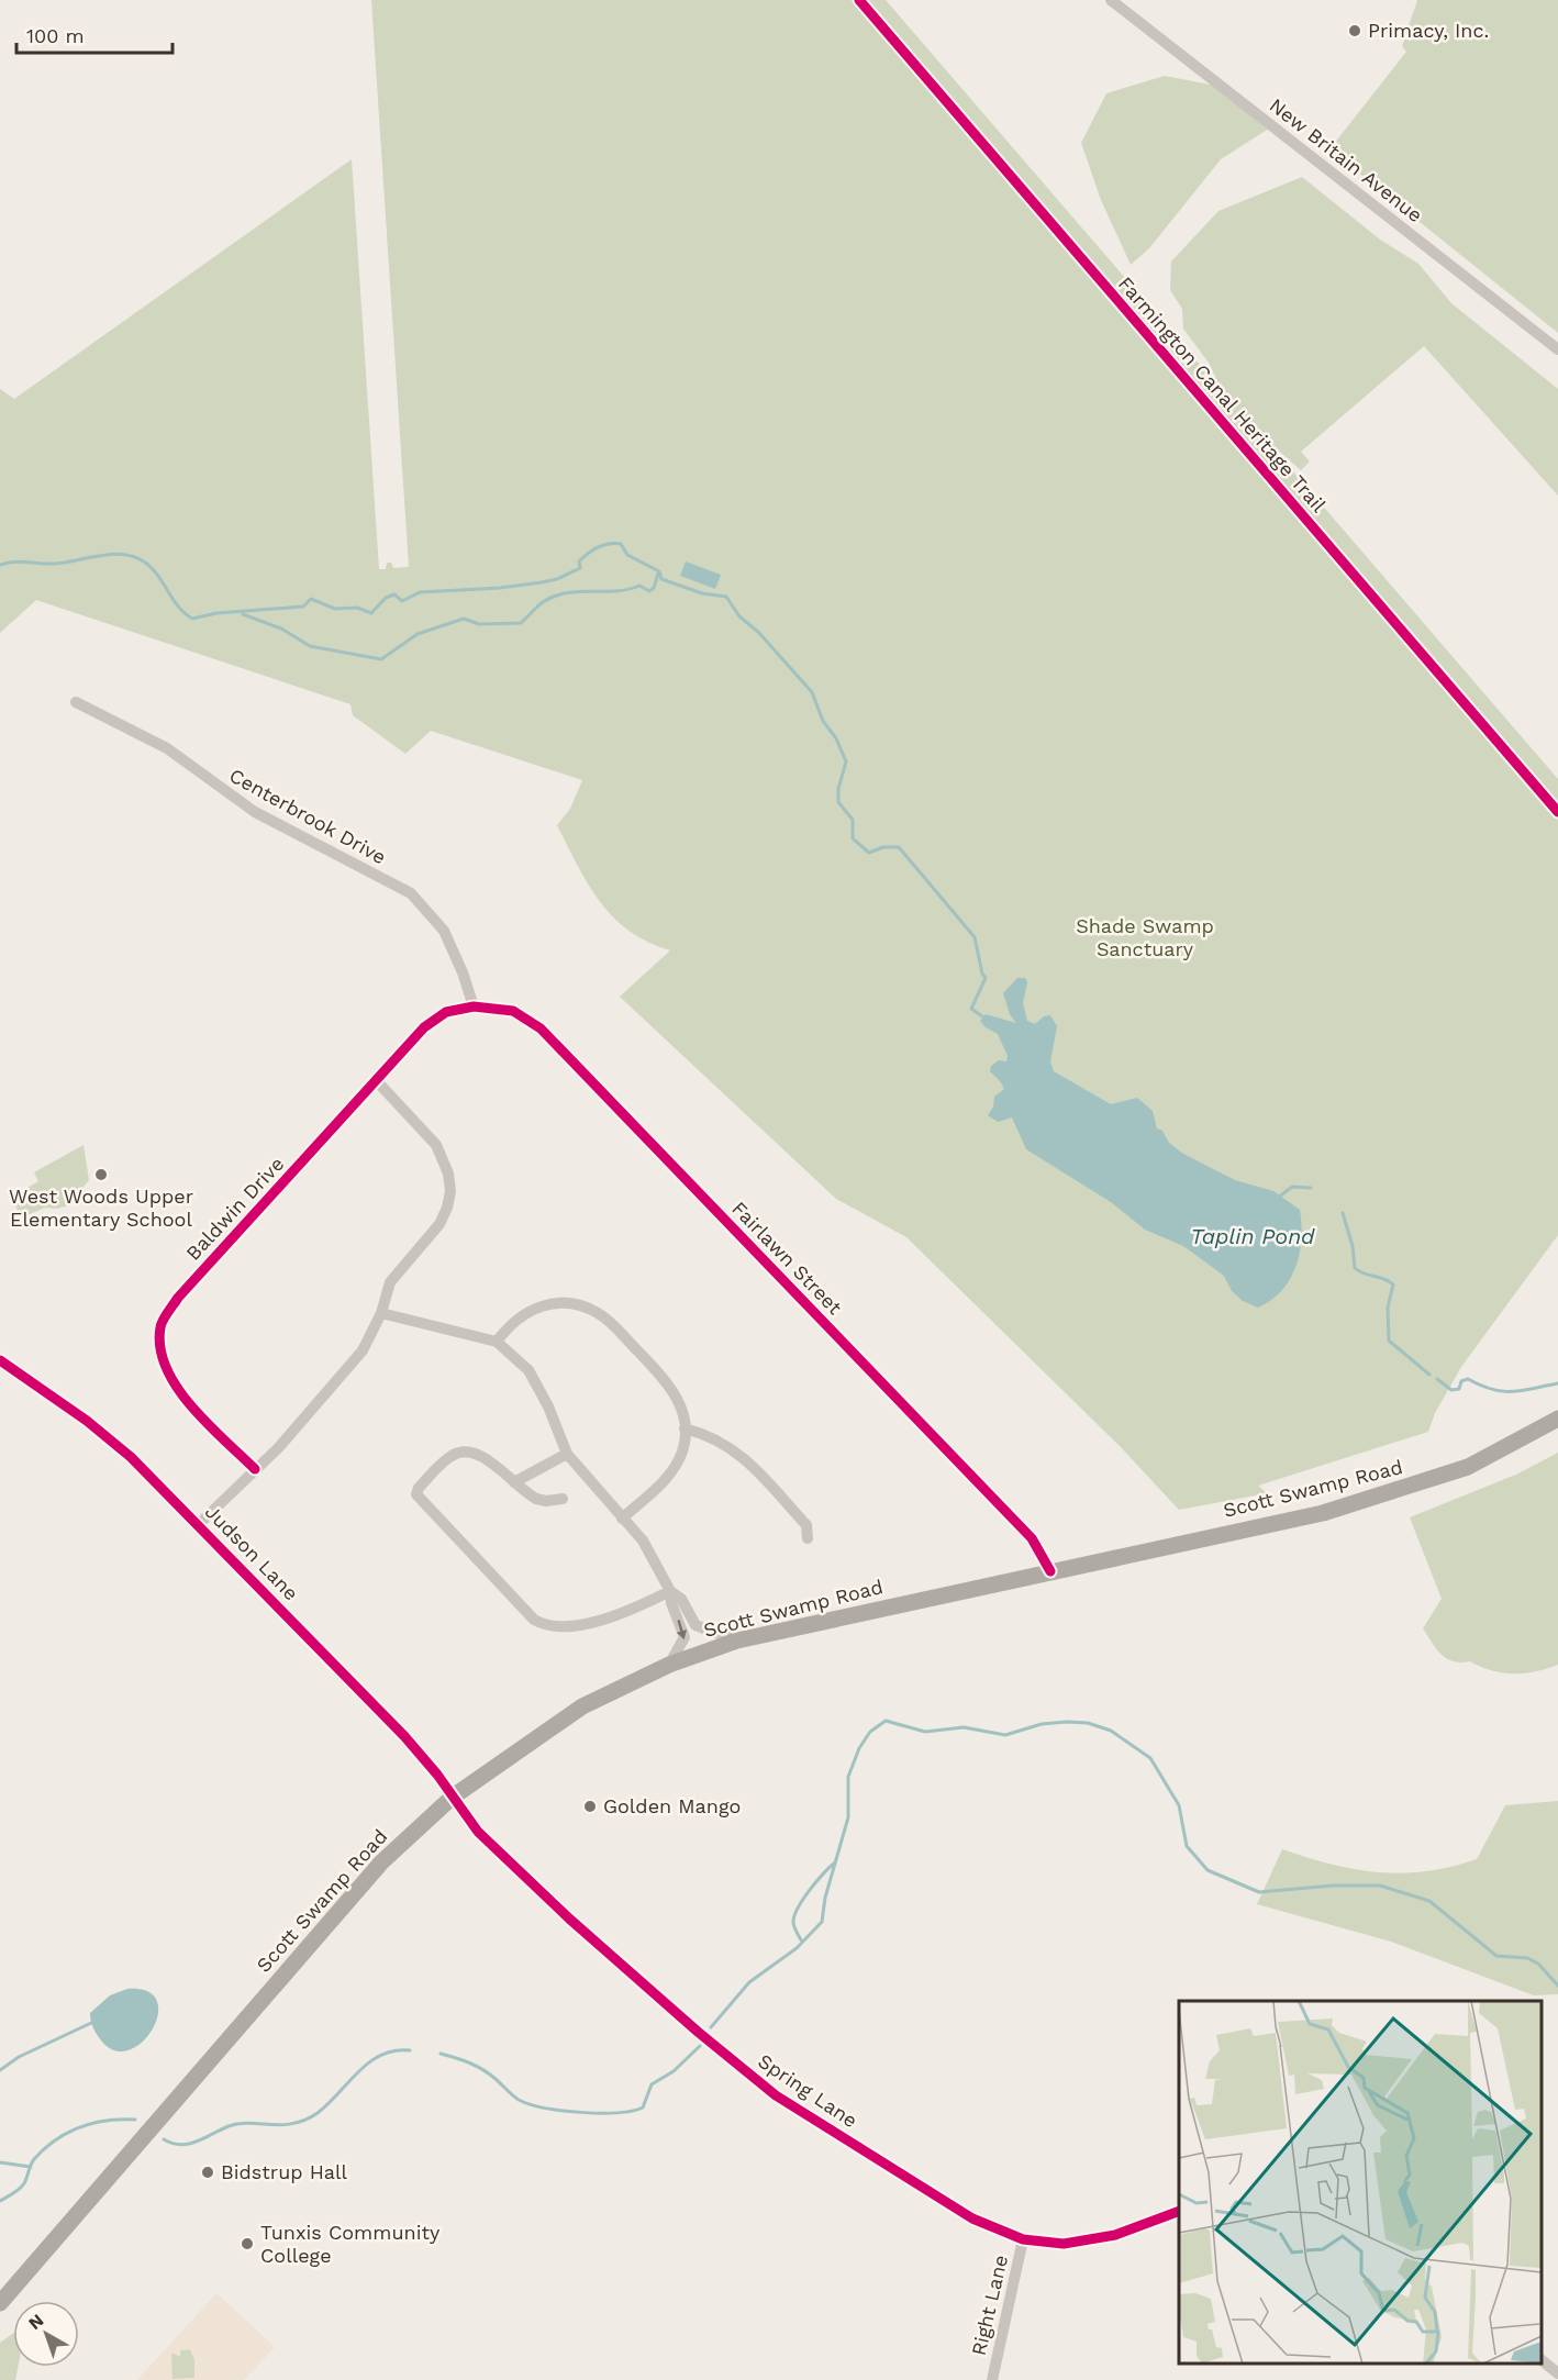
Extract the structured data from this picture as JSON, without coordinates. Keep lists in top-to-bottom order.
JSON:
{
  "streets": {
    "highway": ["Scott Swamp Road"],
    "street": [
      "New Britain Avenue",
      "Centerbrook Drive",
      "Baldwin Drive",
      "Fairlawn Street",
      "Judson Lane",
      "Spring Lane",
      "Right Lane"
    ],
    "cycle path": ["Farmington Canal Heritage Trail"]
  },
  "crossings": [
    ["Centerbrook Drive", "Baldwin Drive"],
    ["Centerbrook Drive", "Fairlawn Street"],
    ["Baldwin Drive", "Fairlawn Street"],
    ["Fairlawn Street", "Scott Swamp Road"],
    ["Scott Swamp Road", "Judson Lane"],
    ["Scott Swamp Road", "Spring Lane"],
    ["Judson Lane", "Spring Lane"],
    ["Spring Lane", "Right Lane"]
  ],
  "water": ["Taplin Pond"],
  "parks": ["Shade Swamp Sanctuary"],
  "places": [
    "Primacy, Inc.",
    "West Woods Upper Elementary School",
    "Golden Mango",
    "Bidstrup Hall",
    "Tunxis Community College"
  ],
  "scale_bar": "100 m",
  "north": "top left"
}
